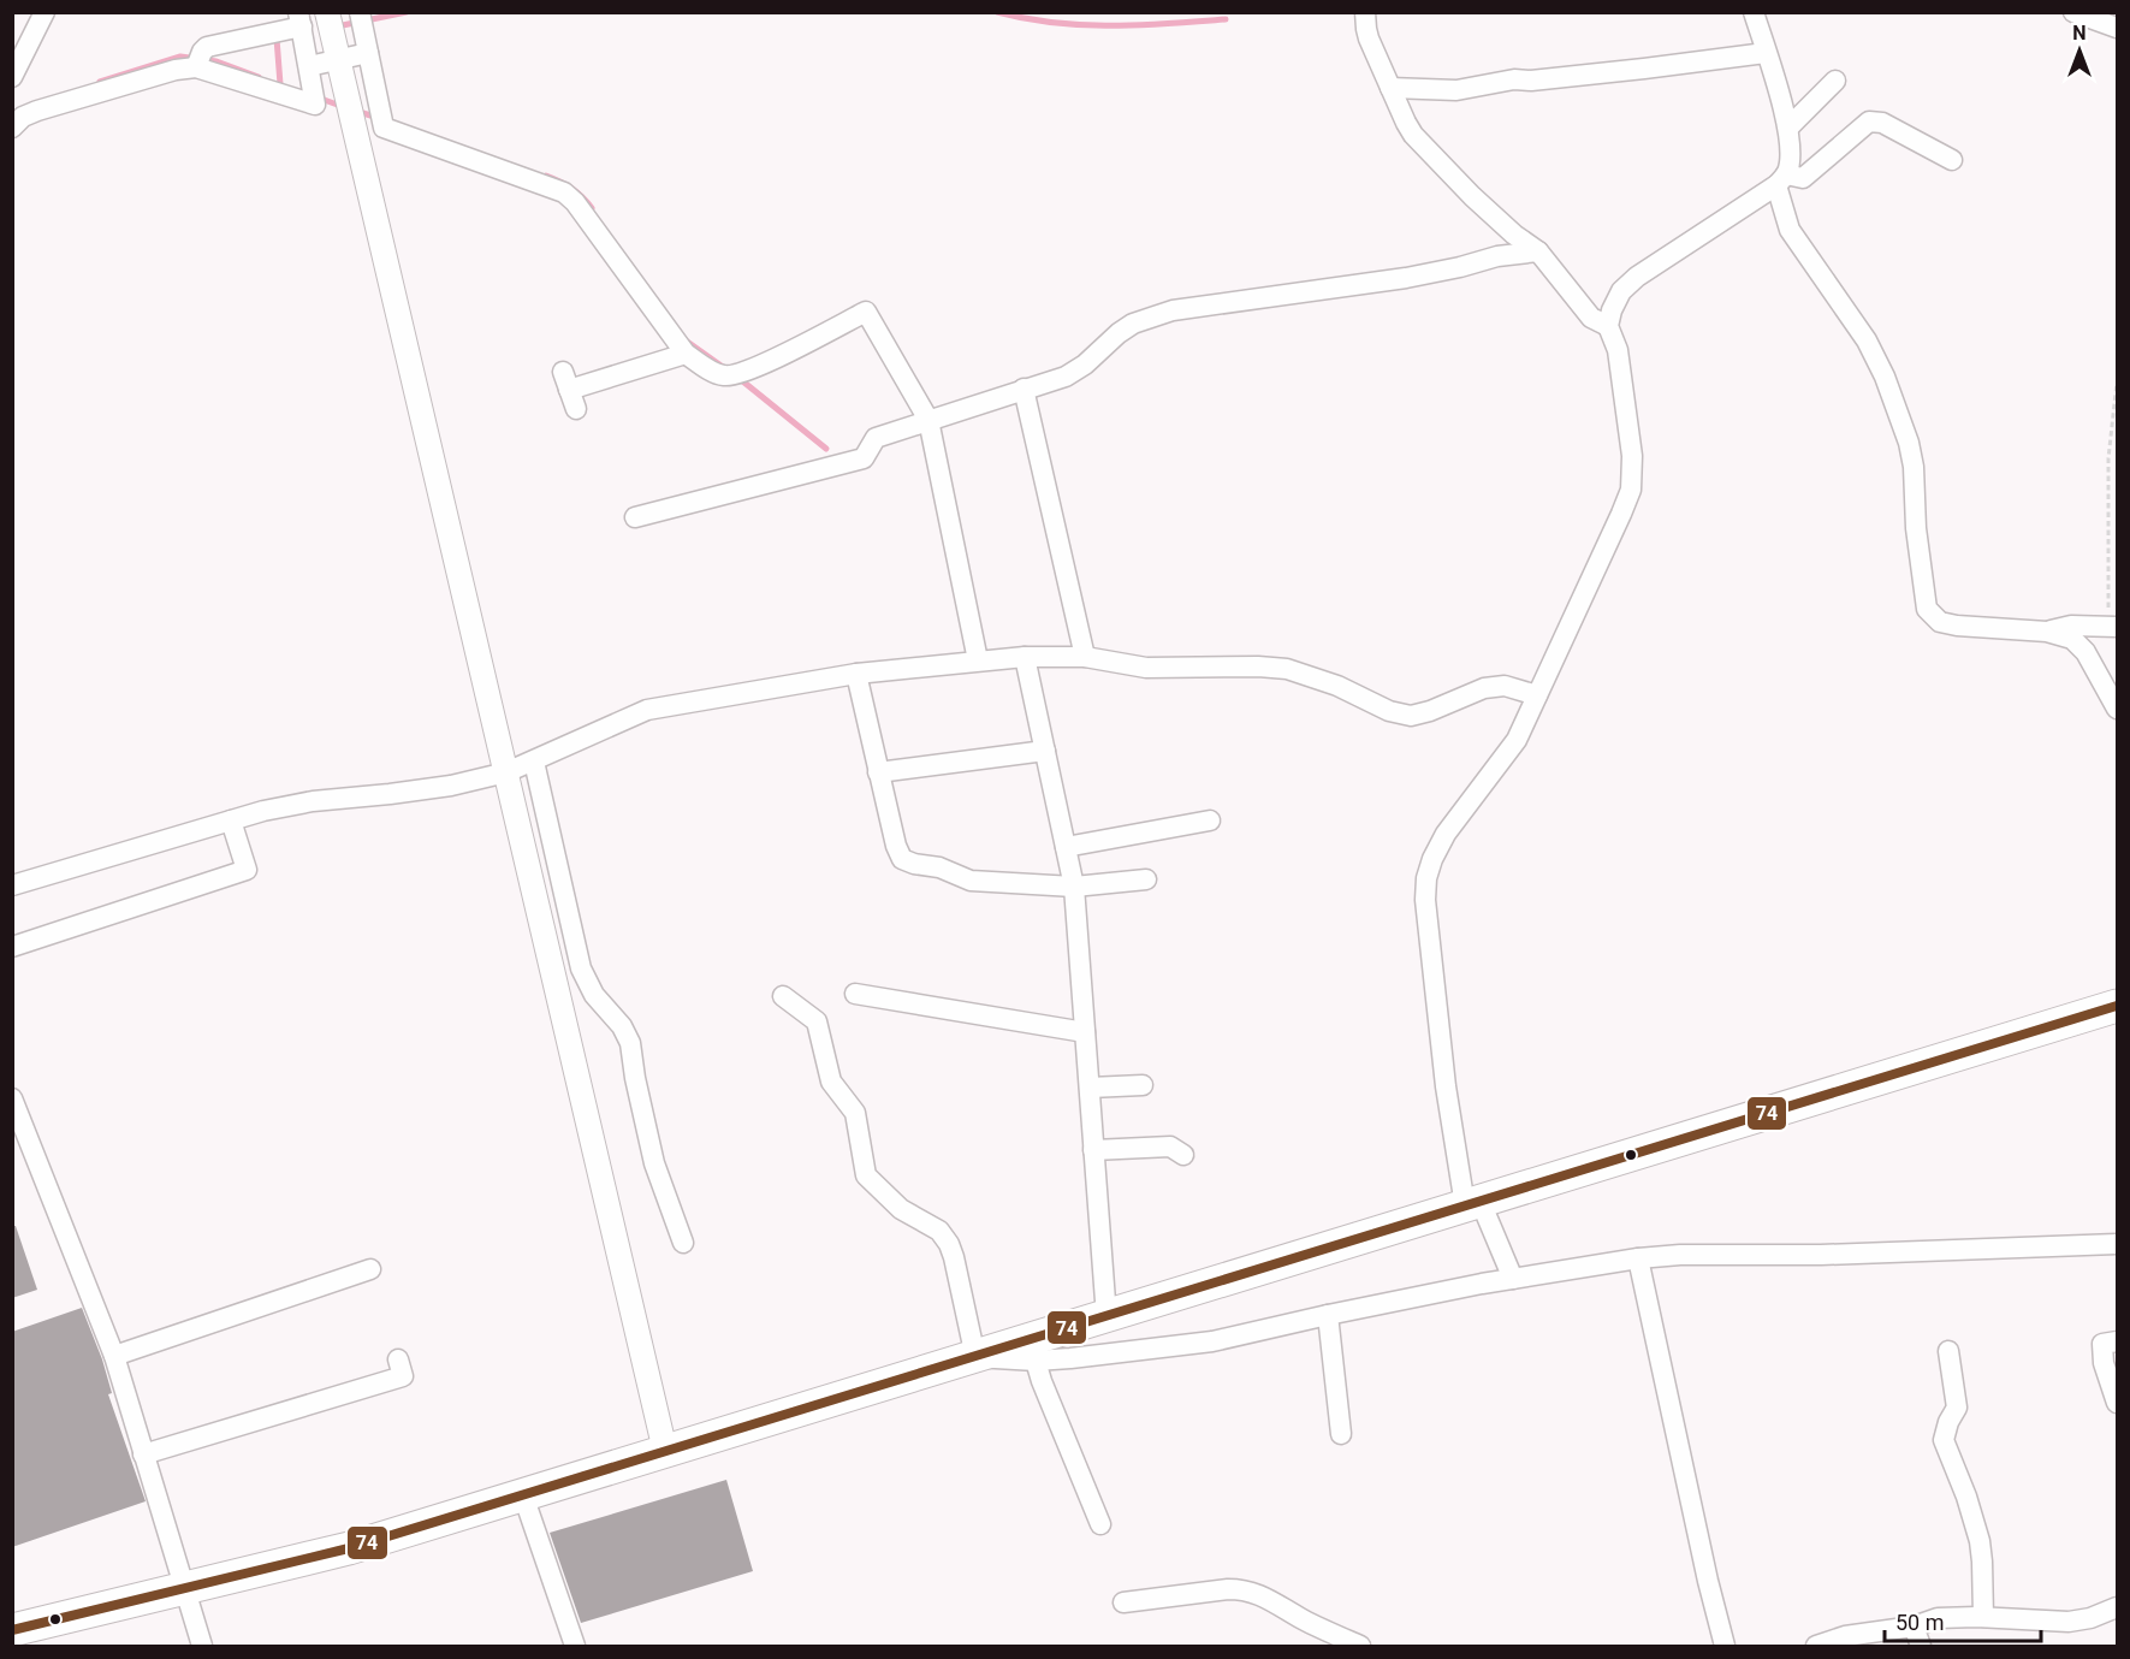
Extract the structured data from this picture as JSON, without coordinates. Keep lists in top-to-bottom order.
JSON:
{
  "lines": ["transit line 74"],
  "scale_bar": "50 m",
  "north": "top"
}
